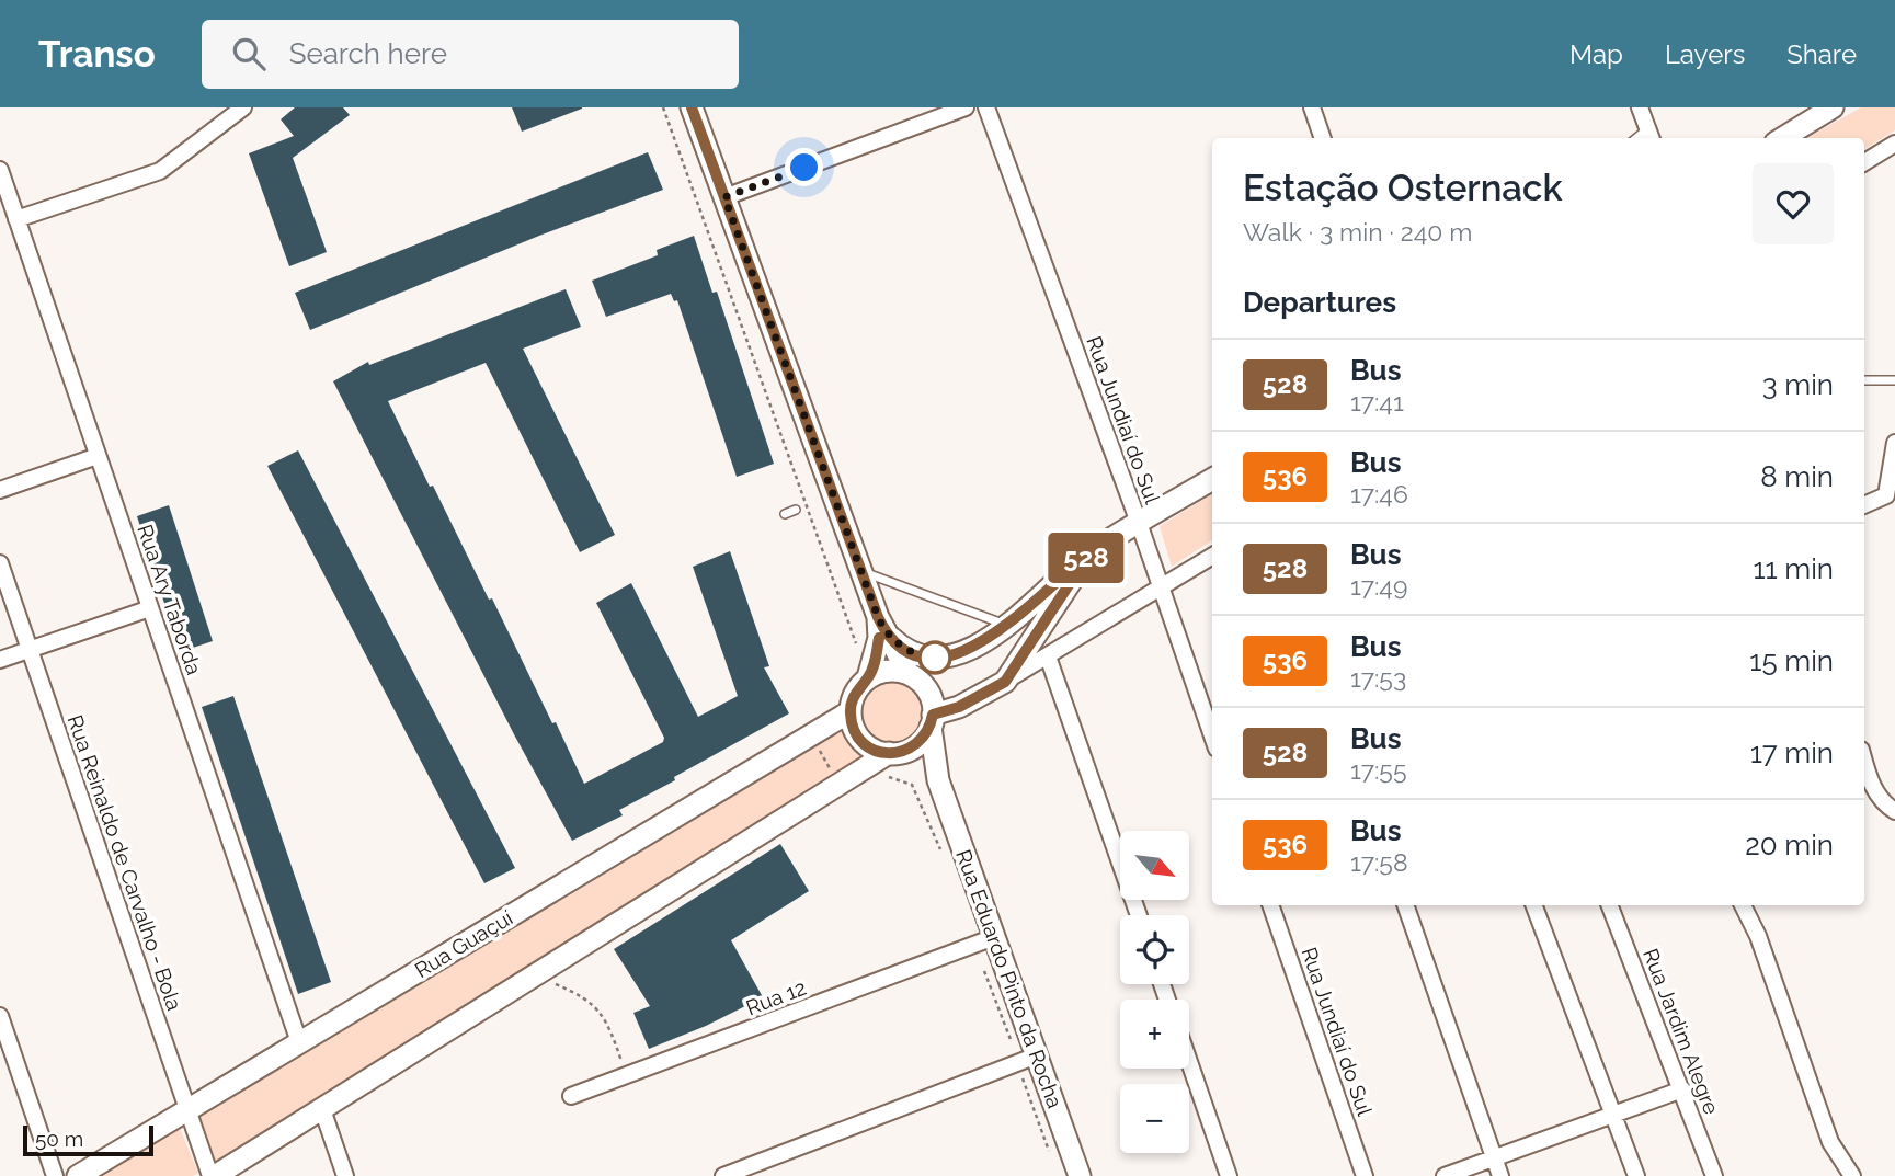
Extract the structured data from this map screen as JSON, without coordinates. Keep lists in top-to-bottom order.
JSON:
{
  "streets": {
    "main road": ["Rua Guaçuí", "Rua Eduardo Pinto da Rocha"],
    "street": [
      "Rua Jundiaí do Sul",
      "Rua Ary Taborda",
      "Rua Reinaldo de Carvalho - Bola",
      "Rua 12",
      "Rua Jardim Alegre"
    ]
  },
  "crossings": [
    ["Rua Ary Taborda", "Rua Guaçuí"],
    ["Rua Reinaldo de Carvalho - Bola", "Rua Guaçuí"],
    ["Rua Guaçuí", "Rua Eduardo Pinto da Rocha"],
    ["Rua Eduardo Pinto da Rocha", "Rua 12"]
  ],
  "lines": ["bus line 528"],
  "scale_bar": "50 m",
  "north": "bottom right",
  "page": {
    "header": "Transo",
    "search": "Search here",
    "nav": ["Map", "Layers", "Share"],
    "on_map": "528",
    "heading": [
      ["Estação Osternack", "Walk · 3 min · 240 m"],
      "Departures"
    ],
    "list": [
      {
        "mark": "528",
        "name": "Bus",
        "note": "17:41",
        "value": "3 min"
      },
      {
        "mark": "536",
        "name": "Bus",
        "note": "17:46",
        "value": "8 min"
      },
      {
        "mark": "528",
        "name": "Bus",
        "note": "17:49",
        "value": "11 min"
      },
      {
        "mark": "536",
        "name": "Bus",
        "note": "17:53",
        "value": "15 min"
      },
      {
        "mark": "528",
        "name": "Bus",
        "note": "17:55",
        "value": "17 min"
      },
      {
        "mark": "536",
        "name": "Bus",
        "note": "17:58",
        "value": "20 min"
      }
    ],
    "map_buttons": ["+", "−"],
    "scale": "50 m"
  }
}
